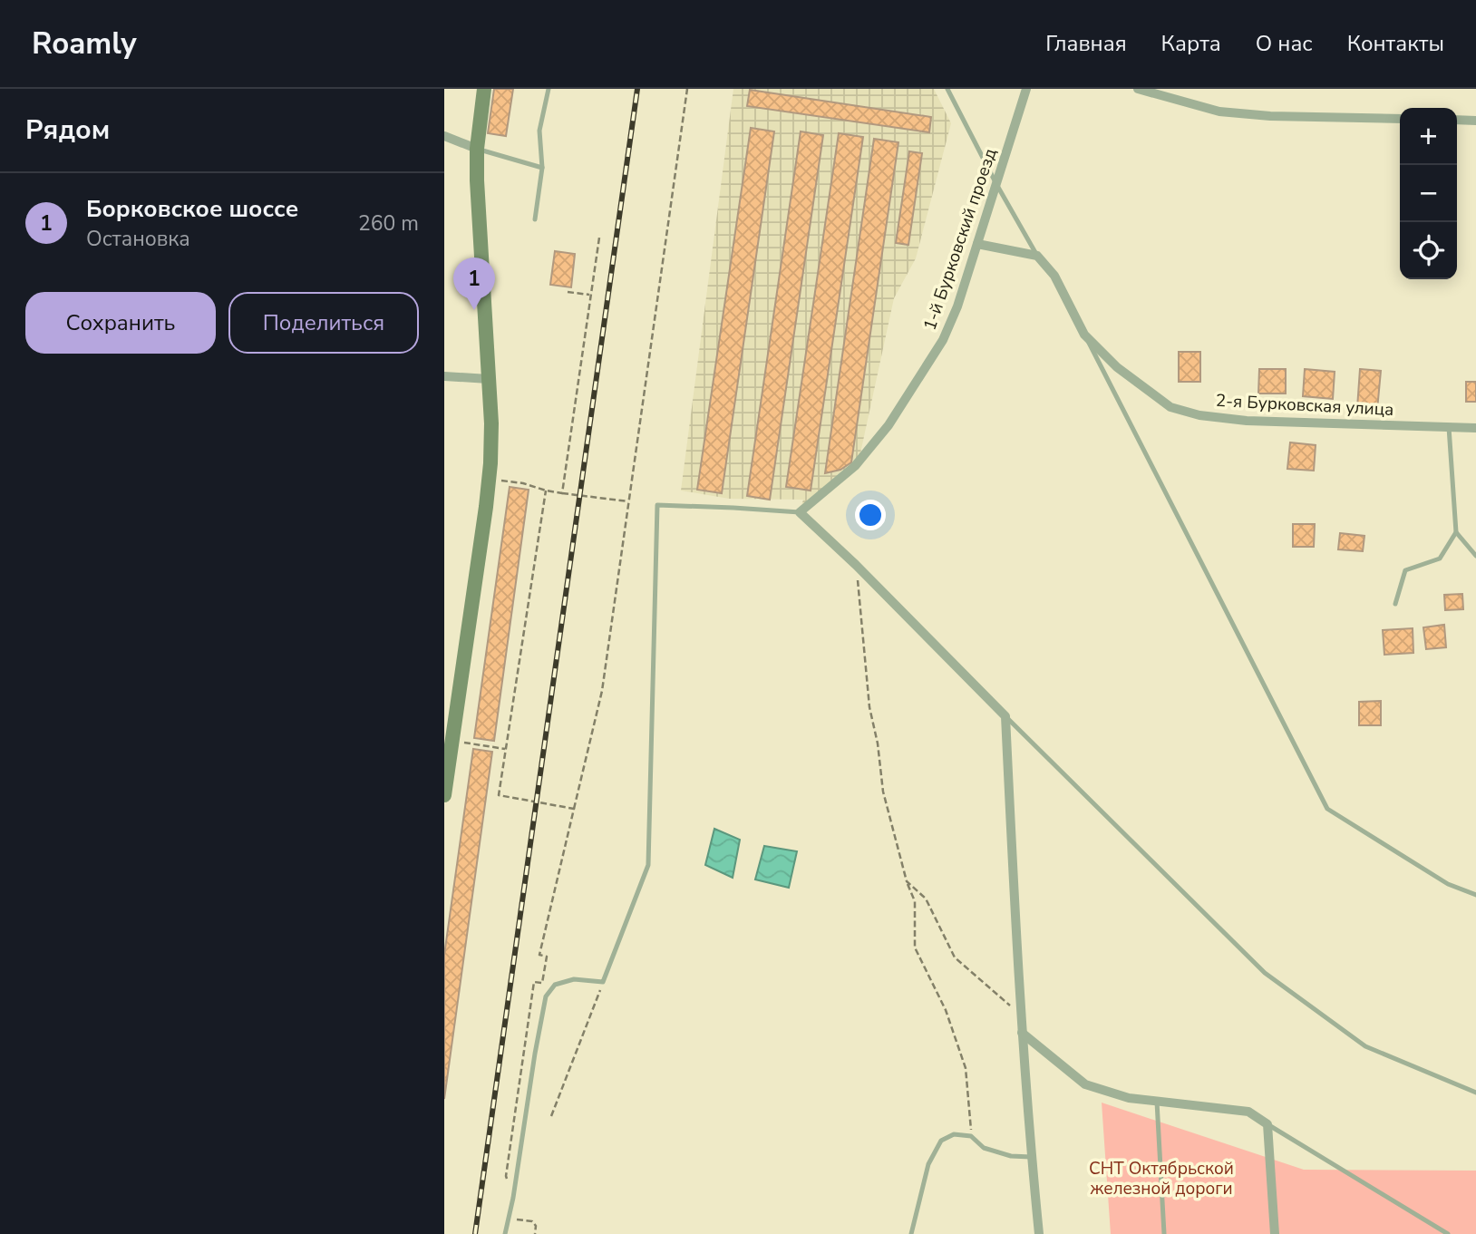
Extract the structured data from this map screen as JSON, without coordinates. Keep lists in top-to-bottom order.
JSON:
{
  "streets": {
    "street": ["1-й Бурковский проезд", "2-я Бурковская улица"]
  },
  "parks": ["СНТ Октябрьской железной дороги"],
  "page": {
    "header": "Roamly",
    "nav": [
      "Главная",
      "Карта",
      "О нас",
      "Контакты"
    ],
    "heading": "Рядом",
    "map_buttons": ["+", "−"],
    "list": [
      {
        "mark": "1",
        "name": "Борковское шоссе",
        "note": "Остановка",
        "value": "260 m"
      }
    ],
    "pins": "1",
    "buttons": ["Сохранить", "Поделиться"]
  }
}
